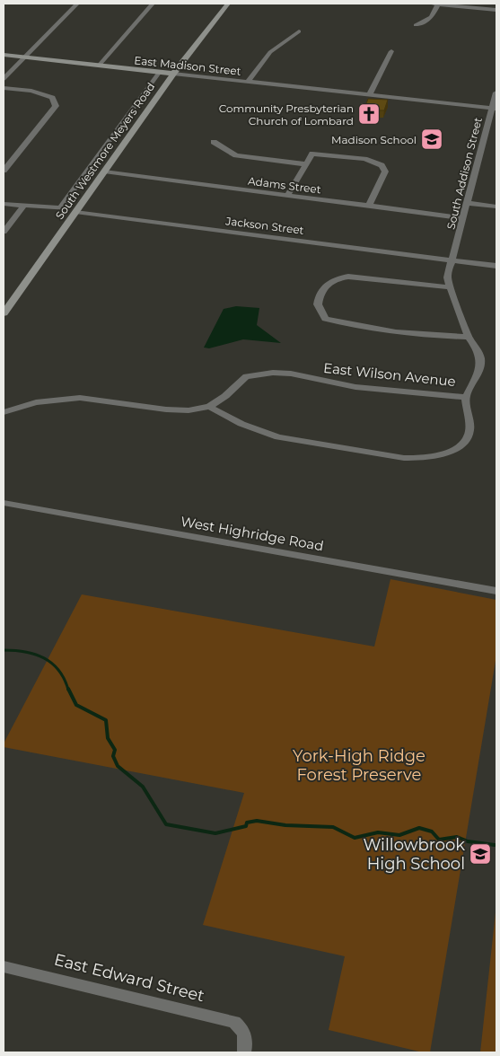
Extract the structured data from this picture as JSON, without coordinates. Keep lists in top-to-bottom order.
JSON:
{
  "streets": {
    "street": [
      "East Madison Street",
      "South Westmore Meyers Road",
      "South Addison Street",
      "Adams Street",
      "Jackson Street",
      "East Wilson Avenue",
      "West Highridge Road",
      "East Edward Street"
    ]
  },
  "crossings": [
    ["East Madison Street", "South Westmore Meyers Road"],
    ["East Madison Street", "South Addison Street"],
    ["South Westmore Meyers Road", "Adams Street"],
    ["South Westmore Meyers Road", "Jackson Street"],
    ["South Addison Street", "Adams Street"],
    ["South Addison Street", "Jackson Street"]
  ],
  "parks": ["York-High Ridge Forest Preserve"],
  "places": {
    "church": ["Community Presbyterian Church of Lombard"],
    "school or university": ["Madison School", "Willowbrook High School"]
  }
}
